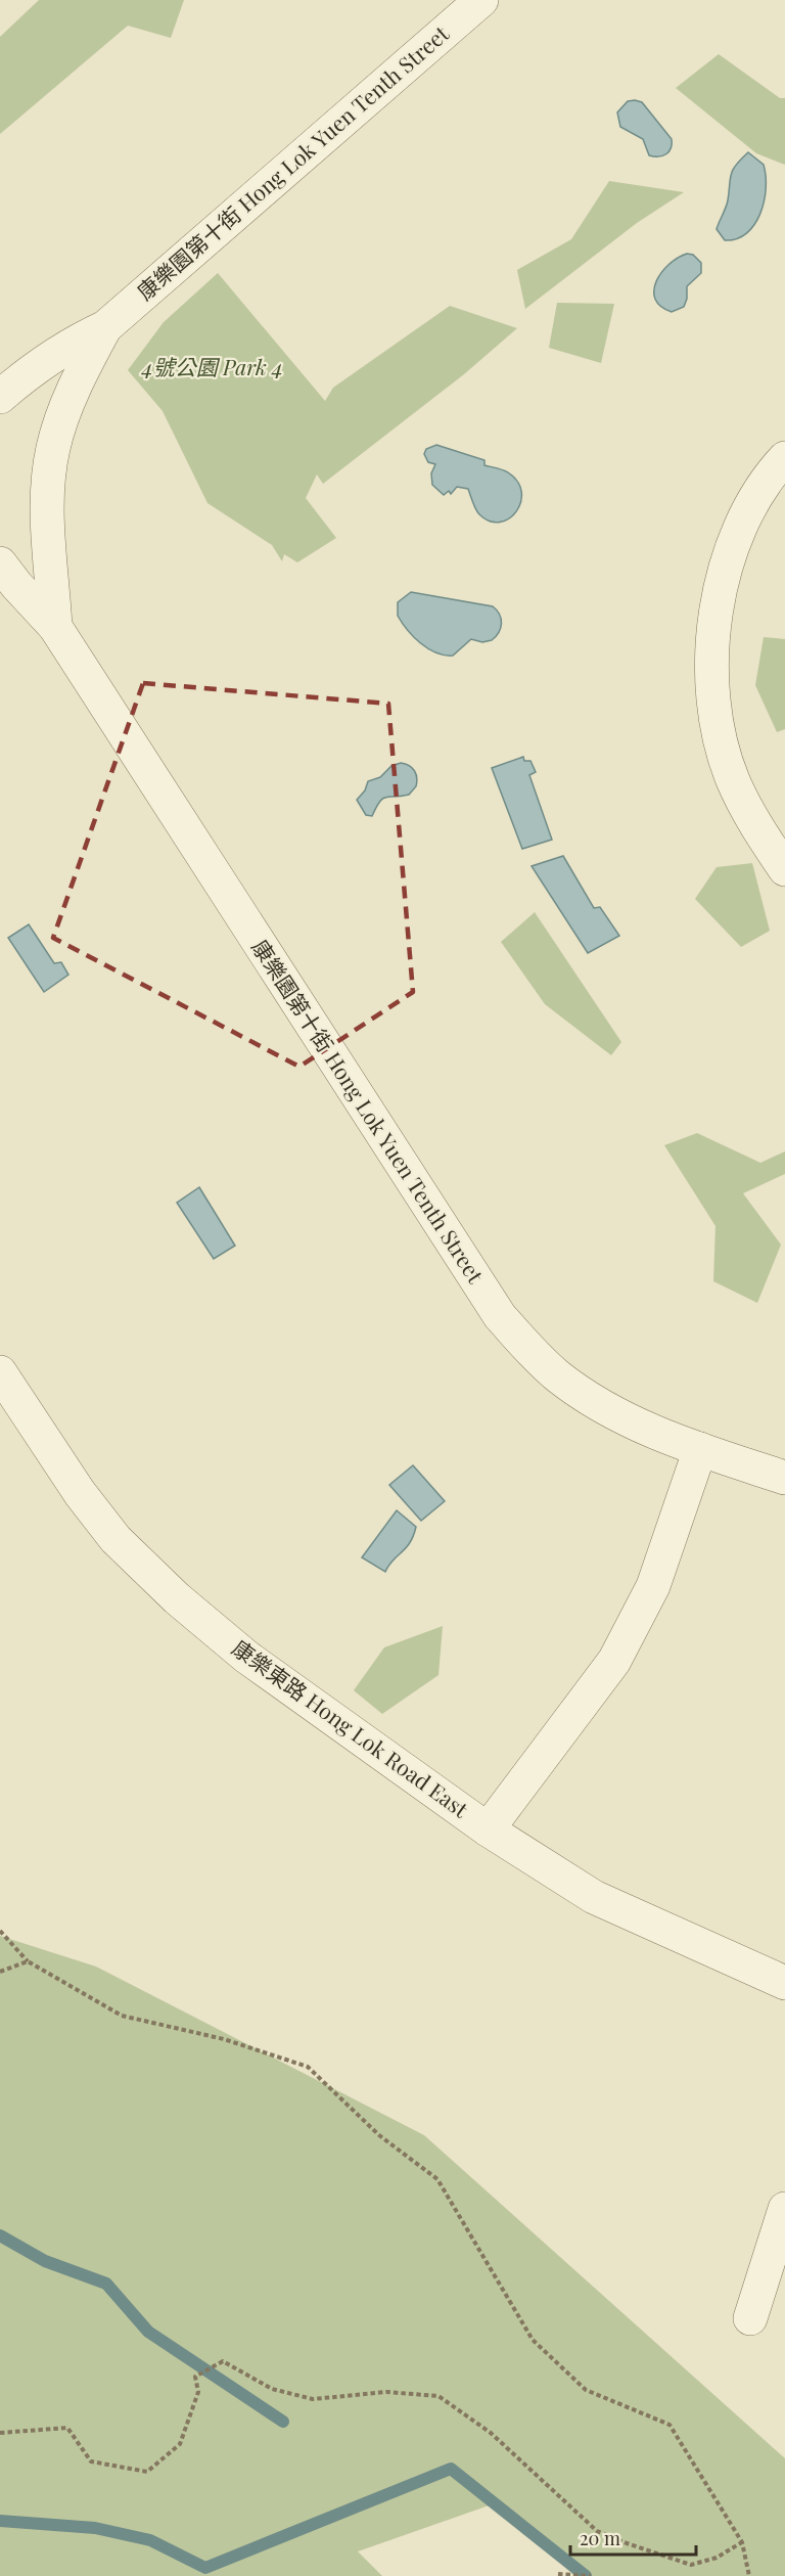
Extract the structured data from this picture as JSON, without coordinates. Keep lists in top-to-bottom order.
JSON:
{
  "streets": {
    "street": ["康樂園第十街 Hong Lok Yuen Tenth Street", "康樂東路 Hong Lok Road East"]
  },
  "parks": ["4號公園 Park 4"],
  "scale_bar": "20 m"
}
